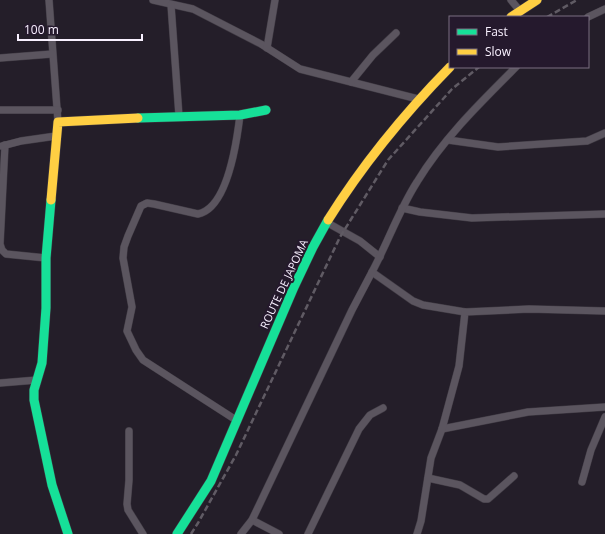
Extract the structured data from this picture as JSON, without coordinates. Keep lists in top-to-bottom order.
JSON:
{
  "streets": {
    "street": ["ROUTE DE JAPOMA"]
  },
  "legend": ["Fast", "Slow"],
  "scale_bar": "100 m"
}
